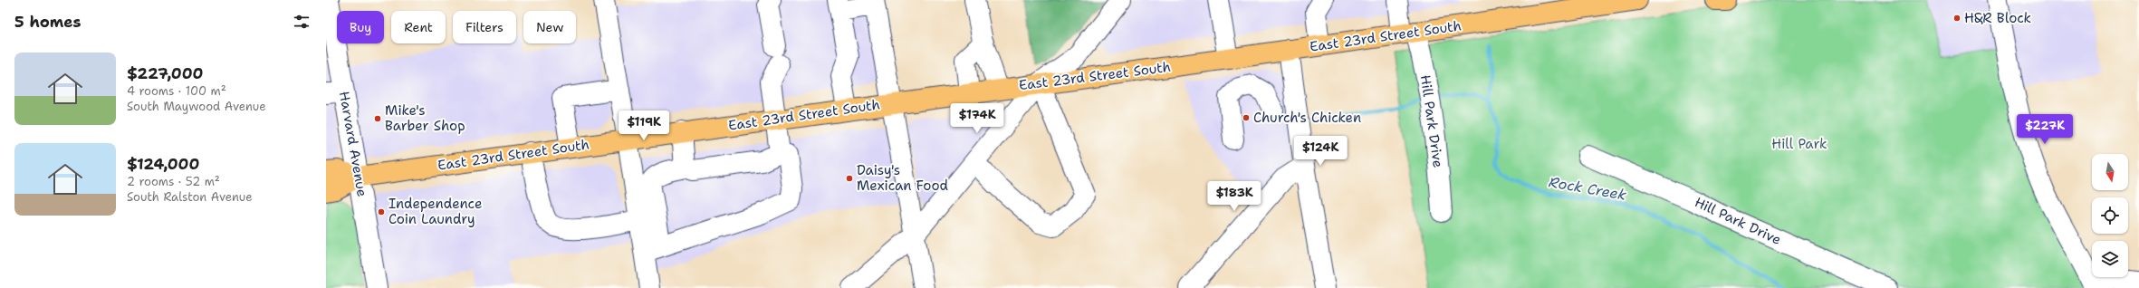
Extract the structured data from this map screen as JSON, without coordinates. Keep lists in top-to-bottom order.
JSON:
{
  "streets": {
    "main road": ["East 23rd Street South"],
    "street": ["Hill Park Drive", "Harvard Avenue"]
  },
  "crossings": [
    ["East 23rd Street South", "Hill Park Drive"],
    ["East 23rd Street South", "Harvard Avenue"]
  ],
  "water": ["Rock Creek"],
  "parks": ["Hill Park"],
  "places": [
    "H&R Block",
    "Church's Chicken",
    "Mike's Barber Shop",
    "Daisy's Mexican Food",
    "Independence Coin Laundry"
  ],
  "north": "bottom",
  "page": {
    "heading": "5 homes",
    "chip": [
      "Buy",
      "Rent",
      "Filters",
      "New"
    ],
    "list": [
      {
        "name": "$227,000",
        "note": "4 rooms · 100 m² · South Maywood Avenue"
      },
      {
        "name": "$124,000",
        "note": "2 rooms · 52 m² · South Ralston Avenue"
      }
    ],
    "price": [
      "$174K",
      "$119K",
      "$227K",
      "$124K",
      "$183K"
    ]
  }
}
